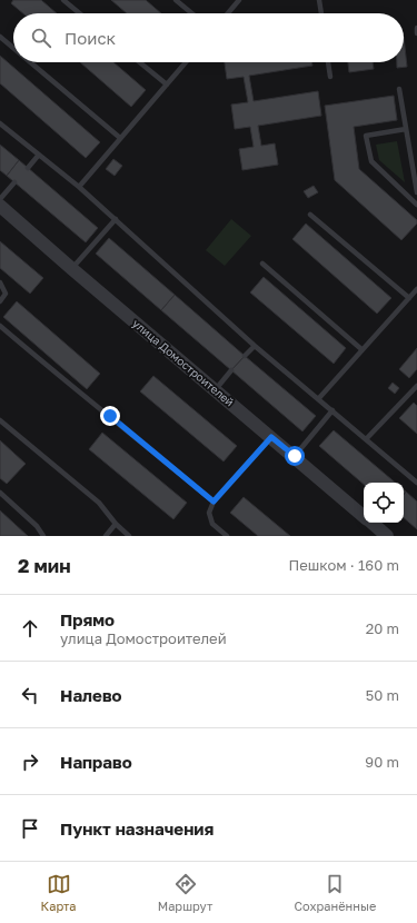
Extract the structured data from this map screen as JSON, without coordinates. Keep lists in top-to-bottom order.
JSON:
{
  "streets": {
    "street": ["улица Домостроителей"]
  },
  "page": {
    "search": "Поиск",
    "heading": ["2 мин", "Пешком · 160 m"],
    "list": [
      ["Прямо", "улица Домостроителей", "20 m"],
      ["Налево", "50 m"],
      ["Направо", "90 m"],
      "Пункт назначения"
    ],
    "nav": ["Карта", "Маршрут", "Сохранённые"]
  }
}
